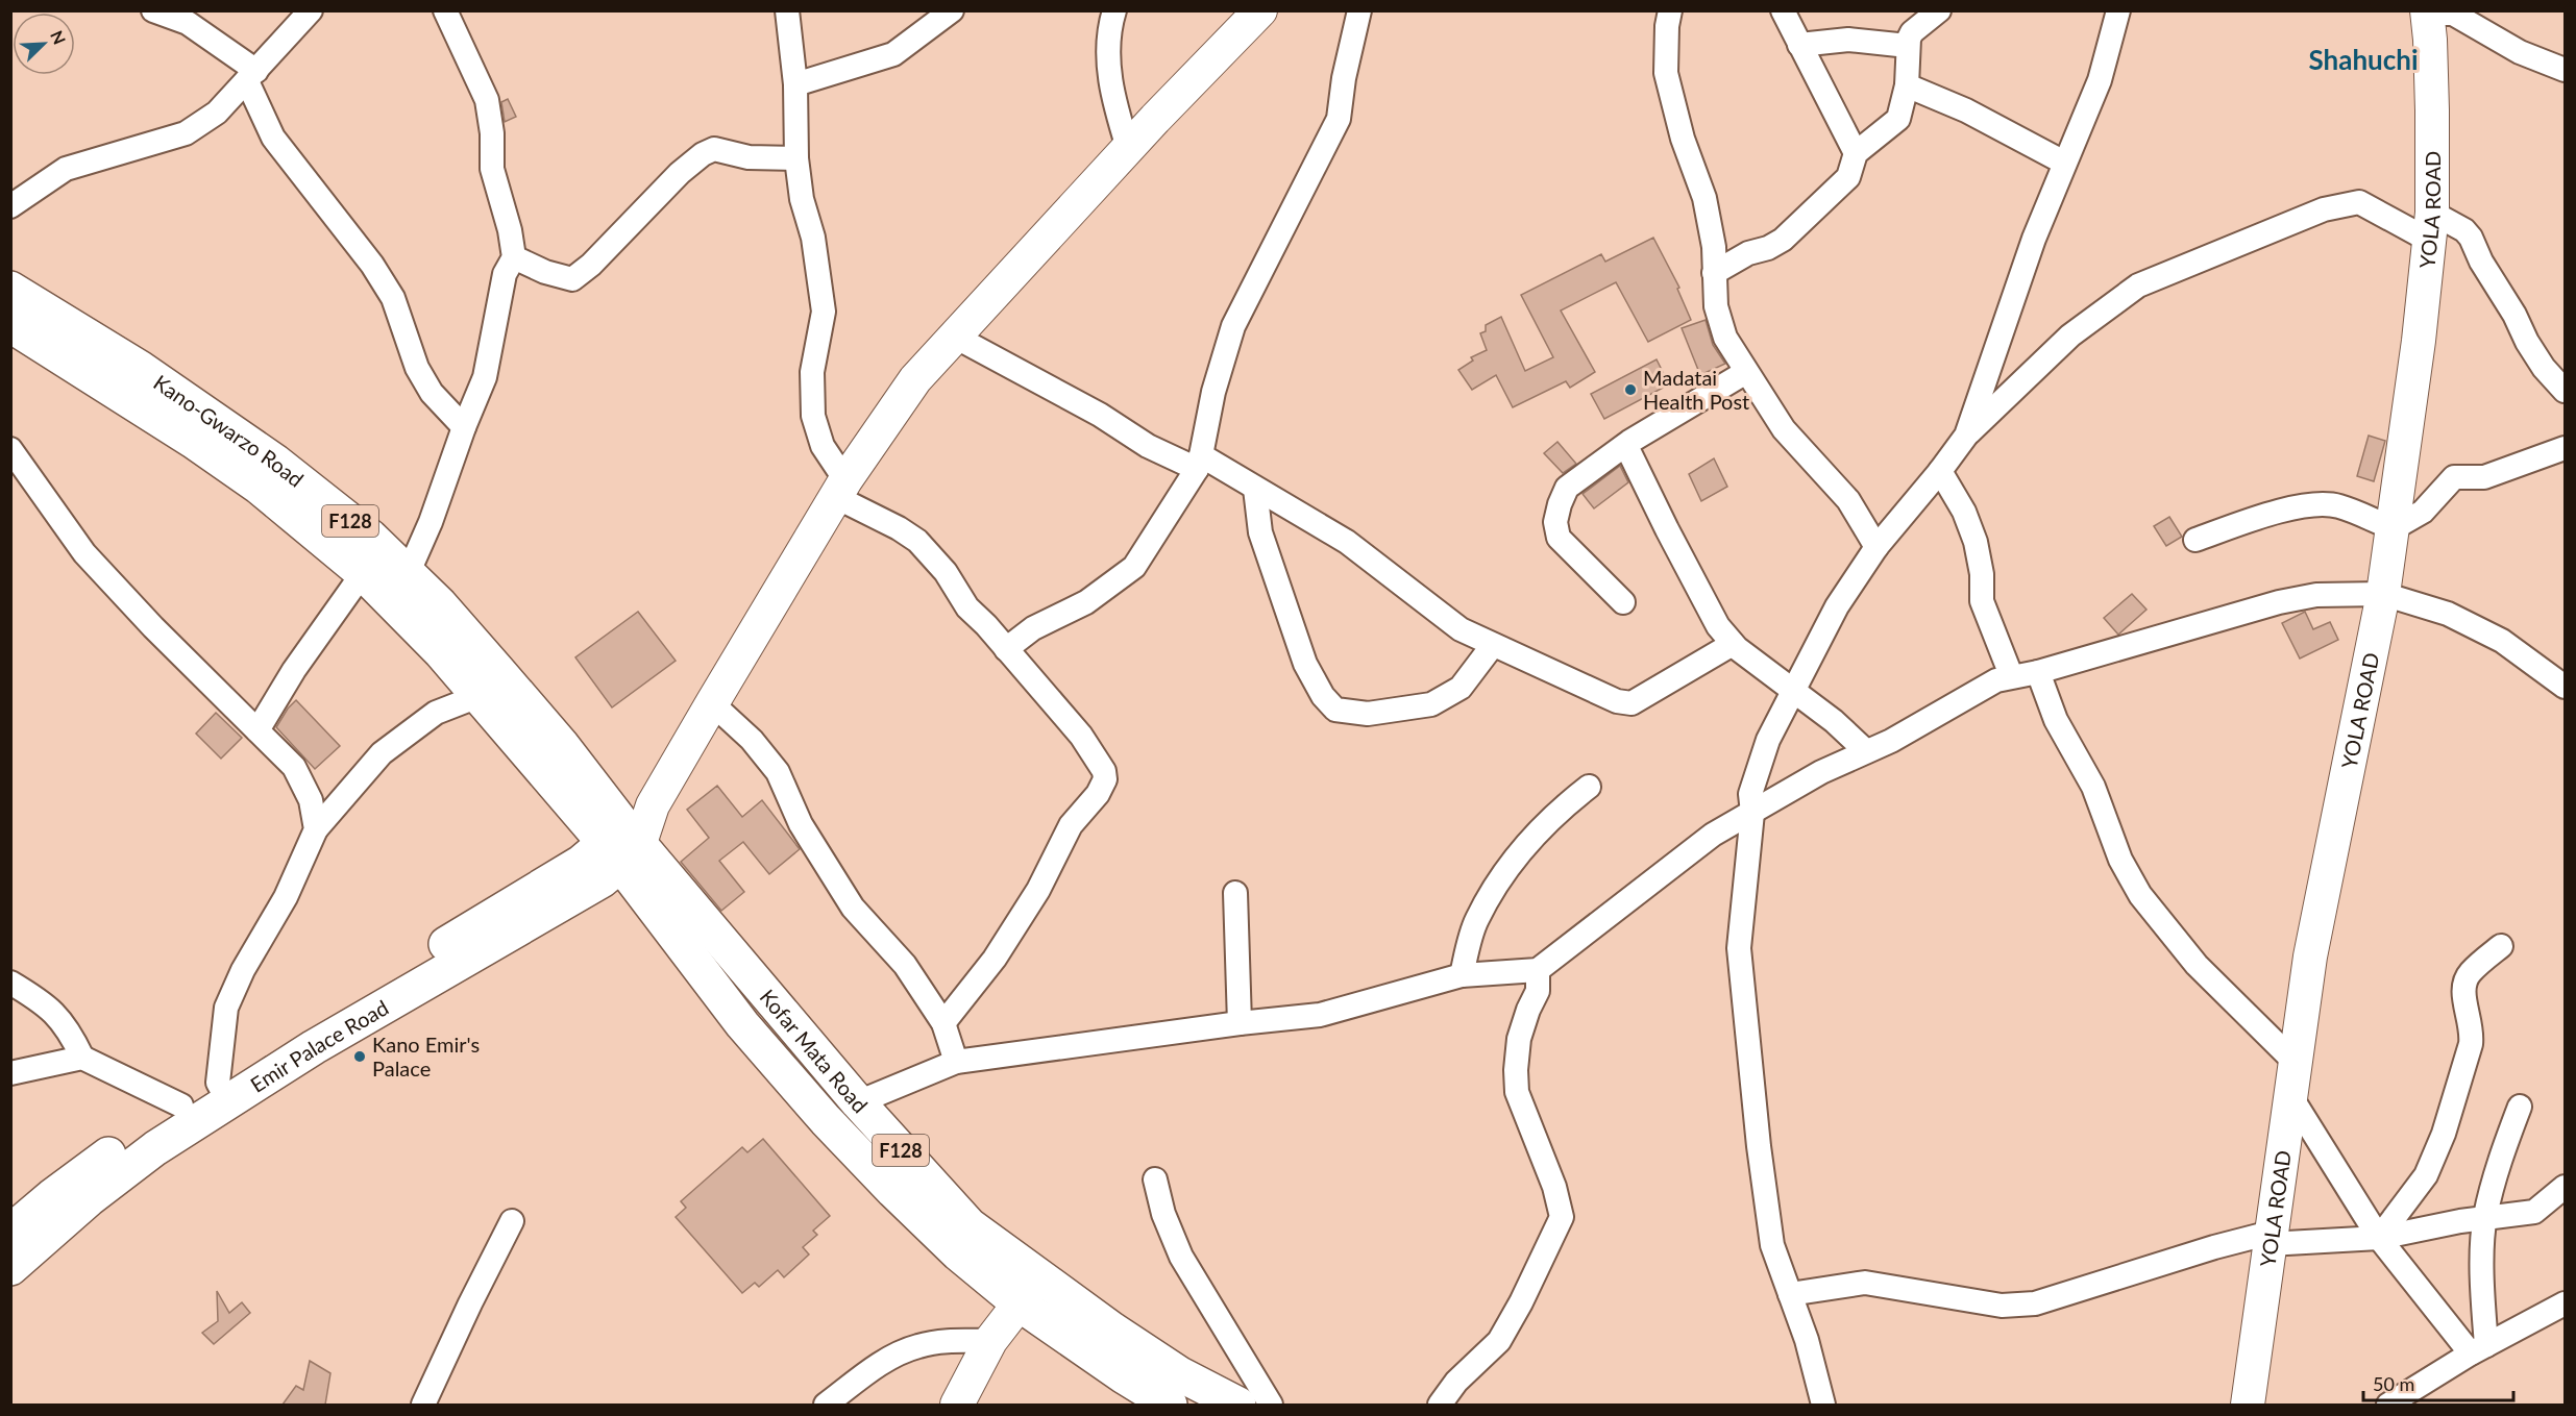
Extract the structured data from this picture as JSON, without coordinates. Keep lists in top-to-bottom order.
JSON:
{
  "streets": {
    "main road": [
      "Kano-Gwarzo Road",
      "F128",
      "Emir Palace Road",
      "Kofar Mata Road"
    ],
    "street": ["YOLA ROAD"]
  },
  "crossings": [
    ["Kano-Gwarzo Road", "Emir Palace Road"],
    ["Kano-Gwarzo Road", "Kofar Mata Road"],
    ["Emir Palace Road", "Kofar Mata Road"]
  ],
  "districts": ["Shahuchi"],
  "places": ["Madatai Health Post", "Kano Emir's Palace"],
  "scale_bar": "50 m",
  "north": "top right"
}
